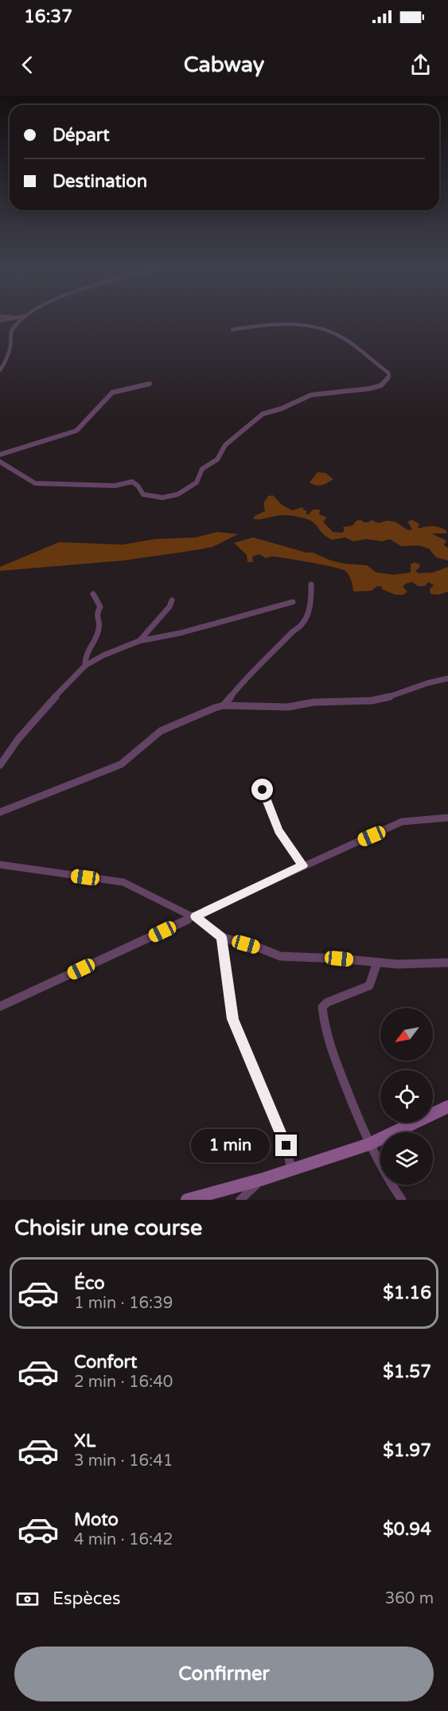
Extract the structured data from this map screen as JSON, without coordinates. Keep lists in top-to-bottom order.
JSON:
{
  "north": "bottom left",
  "page": {
    "status": "16:37",
    "header": "Cabway",
    "banner": ["Départ", "Destination"],
    "bubble": "1 min",
    "heading": "Choisir une course",
    "list": [
      {
        "name": "Éco",
        "note": "1 min · 16:39",
        "value": "$1.16"
      },
      {
        "name": "Confort",
        "note": "2 min · 16:40",
        "value": "$1.57"
      },
      {
        "name": "XL",
        "note": "3 min · 16:41",
        "value": "$1.97"
      },
      {
        "name": "Moto",
        "note": "4 min · 16:42",
        "value": "$0.94"
      }
    ],
    "pay": ["Espèces", "360 m"],
    "buttons": "Confirmer"
  }
}
